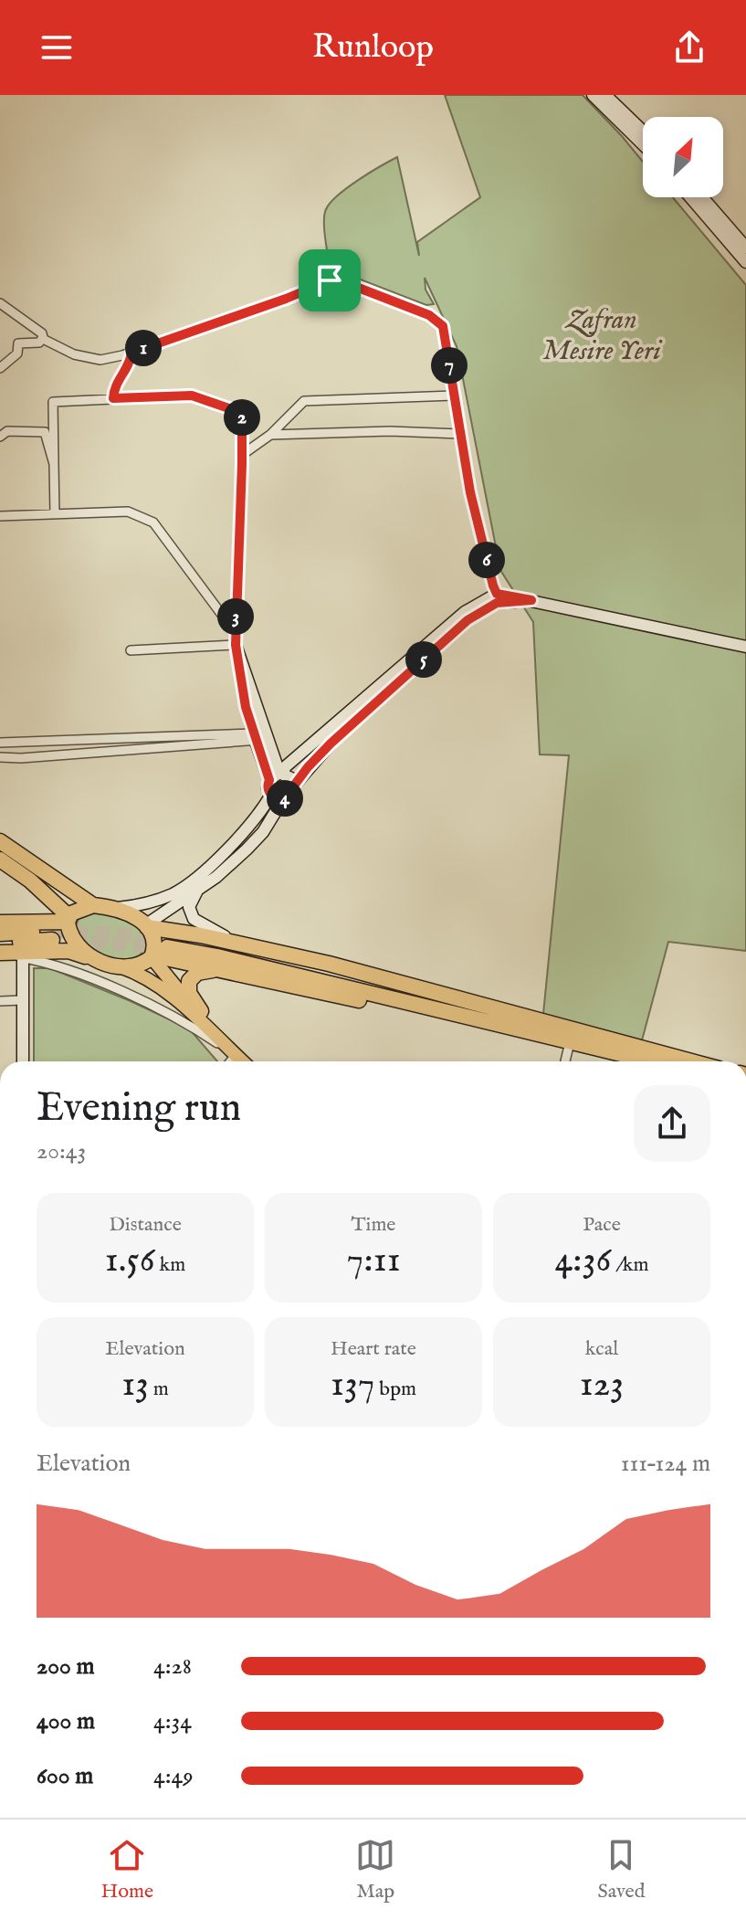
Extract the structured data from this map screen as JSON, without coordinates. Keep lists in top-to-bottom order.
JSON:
{
  "parks": ["Zafran Mesire Yeri"],
  "north": "top right",
  "page": {
    "header": "Runloop",
    "pins": [
      "1",
      "7",
      "2",
      "6",
      "3",
      "5",
      "4"
    ],
    "heading": ["Evening run", "20:43"],
    "stats": [
      ["Distance", "1.56 km"],
      ["Time", "7:11"],
      ["Pace", "4:36 /km"],
      ["Elevation", "13 m"],
      ["Heart rate", "137 bpm"],
      ["kcal", "123"]
    ],
    "chart": ["Elevation", "111–124 m"],
    "list": [
      {
        "name": "200 m",
        "note": "4:28"
      },
      {
        "name": "400 m",
        "note": "4:34"
      },
      {
        "name": "600 m",
        "note": "4:49"
      }
    ],
    "tabs": ["Home", "Map", "Saved"]
  }
}
